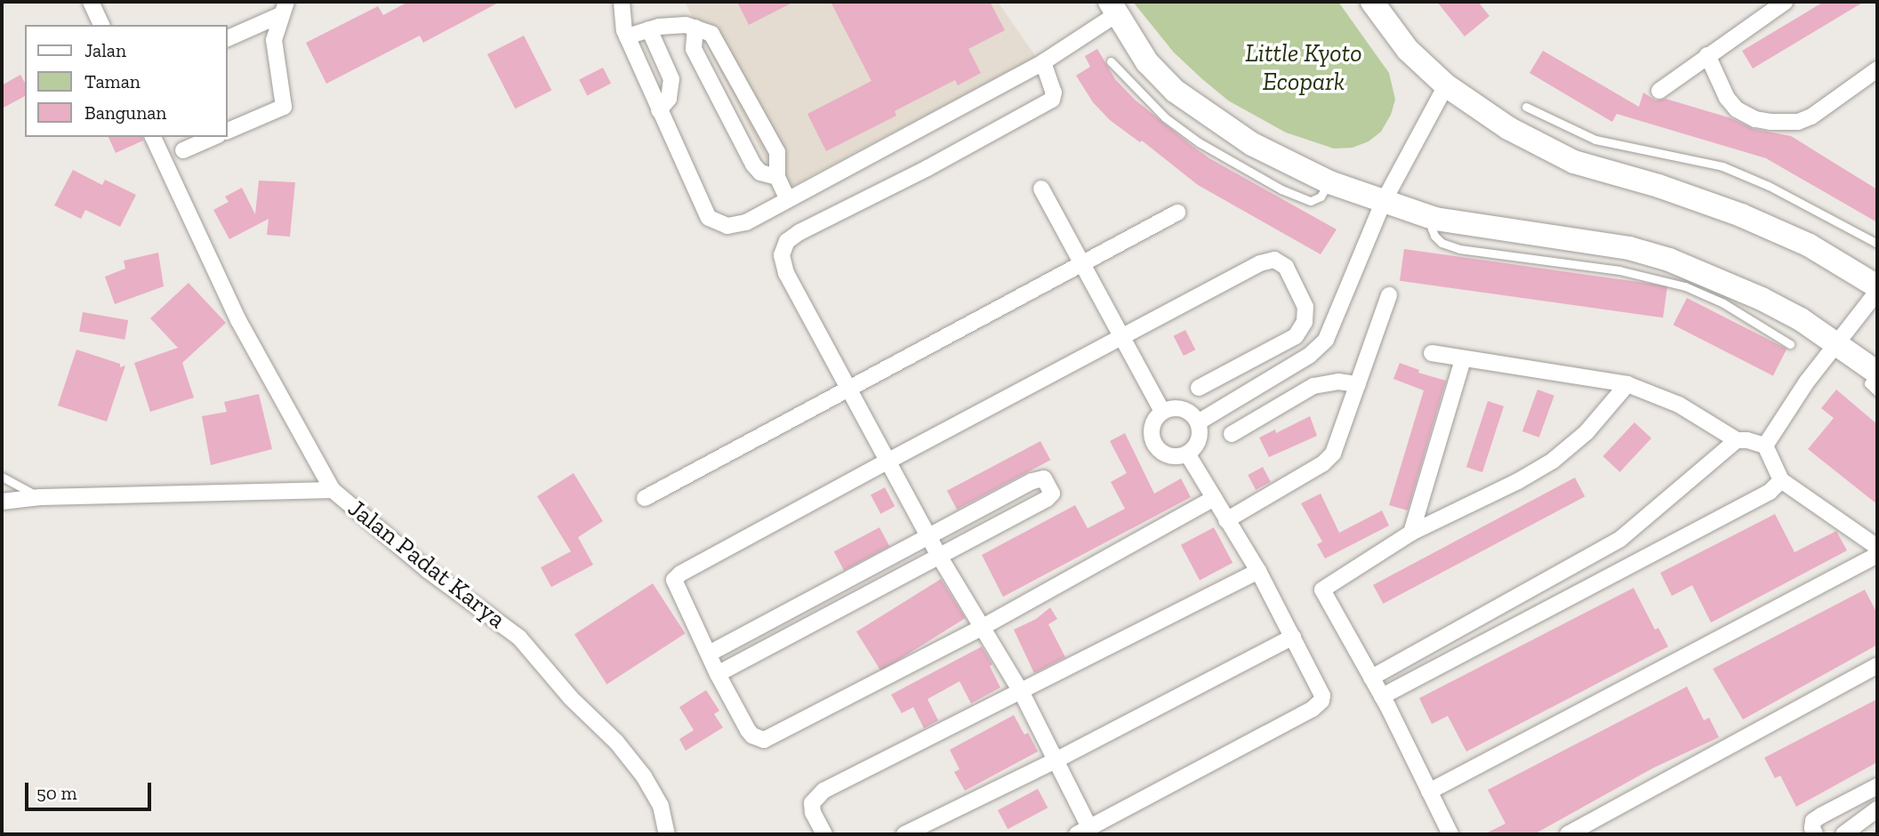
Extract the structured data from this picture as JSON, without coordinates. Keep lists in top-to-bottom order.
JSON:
{
  "streets": {
    "street": ["Jalan Padat Karya"]
  },
  "parks": ["Little Kyoto Ecopark"],
  "legend": ["Jalan", "Taman", "Bangunan"],
  "scale_bar": "50 m"
}
